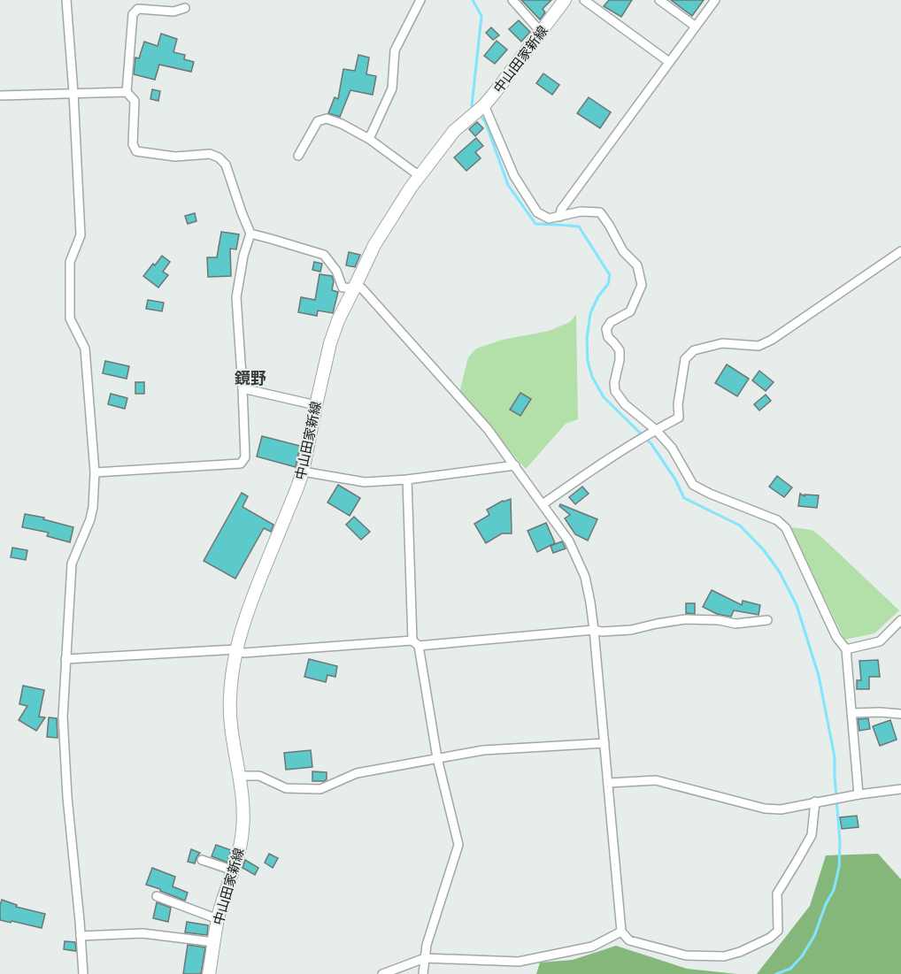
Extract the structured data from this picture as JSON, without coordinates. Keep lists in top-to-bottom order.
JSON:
{
  "streets": {
    "main road": ["中山田家新線"]
  },
  "districts": ["鏡野"]
}
